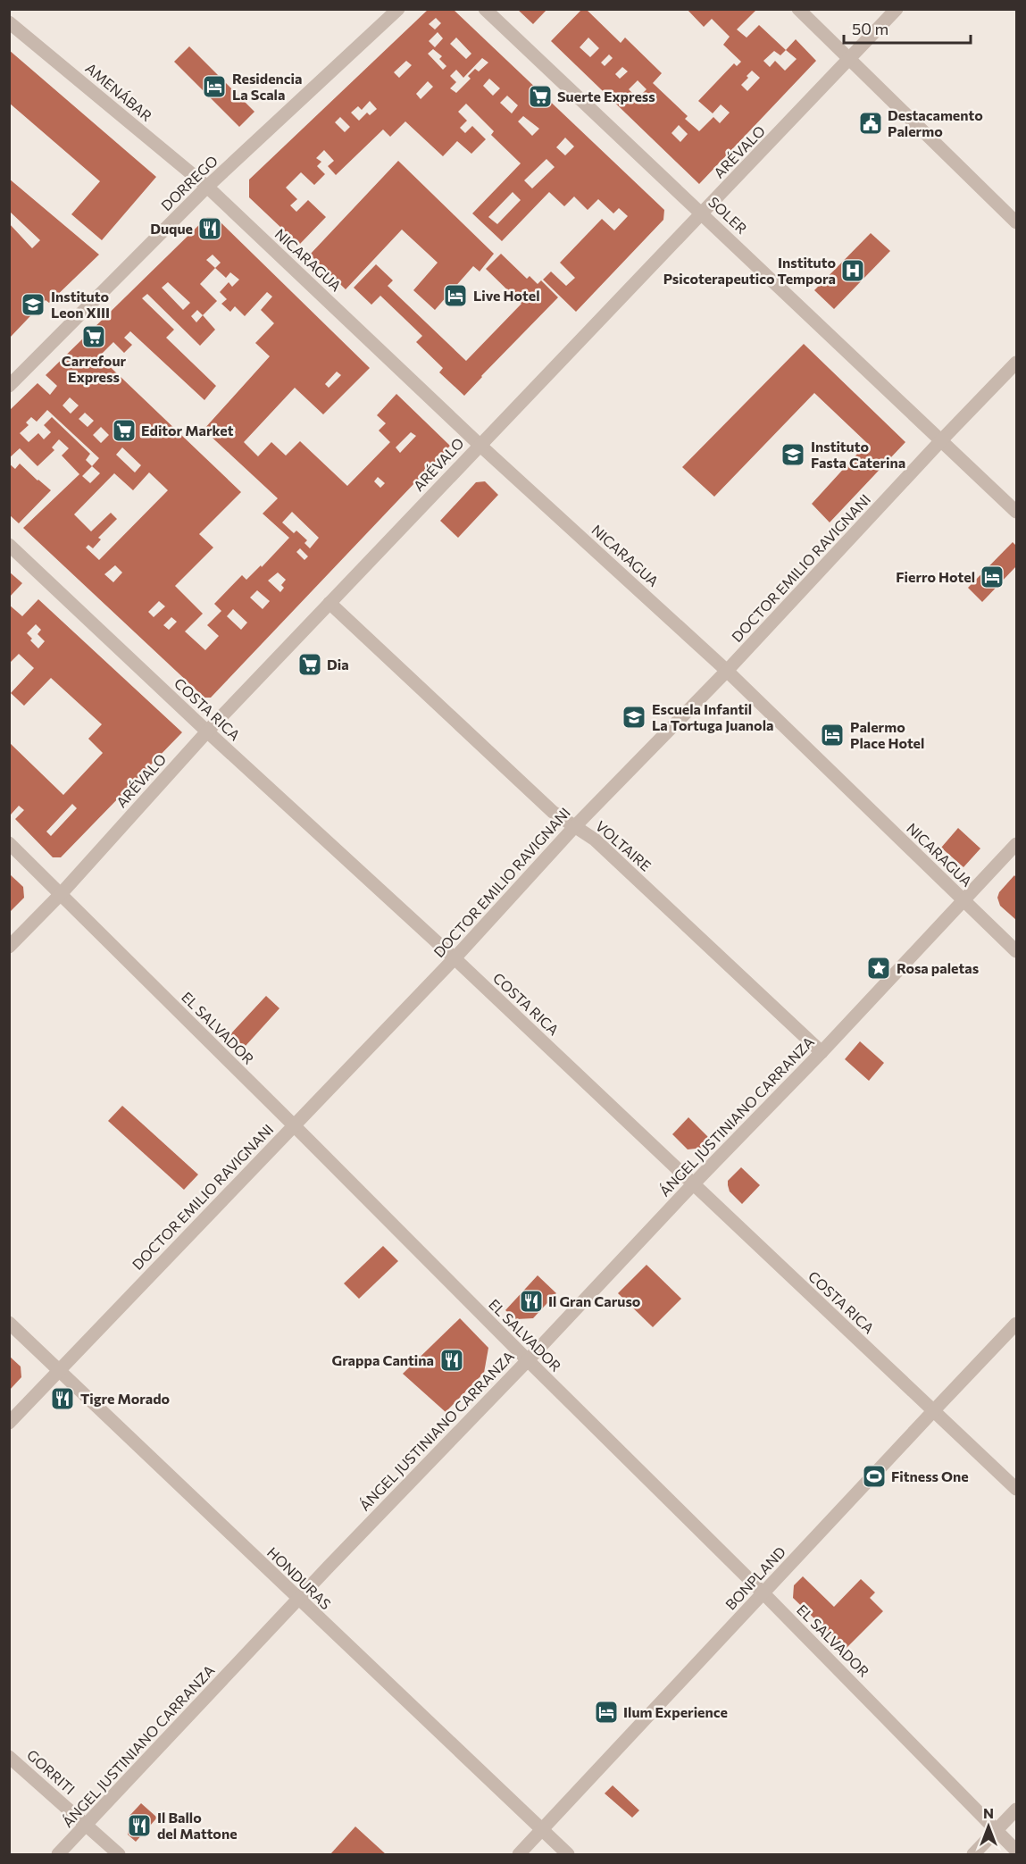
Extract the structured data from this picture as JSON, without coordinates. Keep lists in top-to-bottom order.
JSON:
{
  "streets": {
    "street": [
      "AMENÁBAR",
      "ARÉVALO",
      "DORREGO",
      "SOLER",
      "NICARAGUA",
      "DOCTOR EMILIO RAVIGNANI",
      "COSTA RICA",
      "VOLTAIRE",
      "EL SALVADOR",
      "ÁNGEL JUSTINIANO CARRANZA",
      "HONDURAS",
      "BONPLAND",
      "GORRITI"
    ]
  },
  "crossings": [
    ["AMENÁBAR", "DORREGO"],
    ["AMENÁBAR", "NICARAGUA"],
    ["ARÉVALO", "SOLER"],
    ["ARÉVALO", "NICARAGUA"],
    ["ARÉVALO", "COSTA RICA"],
    ["ARÉVALO", "VOLTAIRE"],
    ["ARÉVALO", "EL SALVADOR"],
    ["DORREGO", "NICARAGUA"],
    ["SOLER", "DOCTOR EMILIO RAVIGNANI"],
    ["NICARAGUA", "DOCTOR EMILIO RAVIGNANI"],
    ["NICARAGUA", "ÁNGEL JUSTINIANO CARRANZA"],
    ["DOCTOR EMILIO RAVIGNANI", "COSTA RICA"],
    ["DOCTOR EMILIO RAVIGNANI", "VOLTAIRE"],
    ["DOCTOR EMILIO RAVIGNANI", "EL SALVADOR"],
    ["DOCTOR EMILIO RAVIGNANI", "HONDURAS"],
    ["COSTA RICA", "ÁNGEL JUSTINIANO CARRANZA"],
    ["COSTA RICA", "BONPLAND"],
    ["VOLTAIRE", "ÁNGEL JUSTINIANO CARRANZA"],
    ["EL SALVADOR", "ÁNGEL JUSTINIANO CARRANZA"],
    ["EL SALVADOR", "BONPLAND"],
    ["ÁNGEL JUSTINIANO CARRANZA", "HONDURAS"],
    ["ÁNGEL JUSTINIANO CARRANZA", "GORRITI"],
    ["HONDURAS", "BONPLAND"]
  ],
  "places": {
    "hotel": [
      "Residencia La Scala",
      "Live Hotel",
      "Fierro Hotel",
      "Palermo Place Hotel",
      "Ilum Experience"
    ],
    "supermarket": [
      "Suerte Express",
      "Carrefour Express",
      "Editor Market",
      "Dia"
    ],
    "public building": ["Destacamento Palermo"],
    "restaurant": [
      "Duque",
      "Il Gran Caruso",
      "Grappa Cantina",
      "Tigre Morado",
      "Il Ballo del Mattone"
    ],
    "hospital": ["Instituto Psicoterapeutico Tempora"],
    "school or university": ["Instituto Leon XIII", "Instituto Fasta Caterina", "Escuela Infantil La Tortuga Juanola"],
    "place": ["Rosa paletas"],
    "sports": ["Fitness One"]
  },
  "scale_bar": "50 m",
  "north": "top"
}
